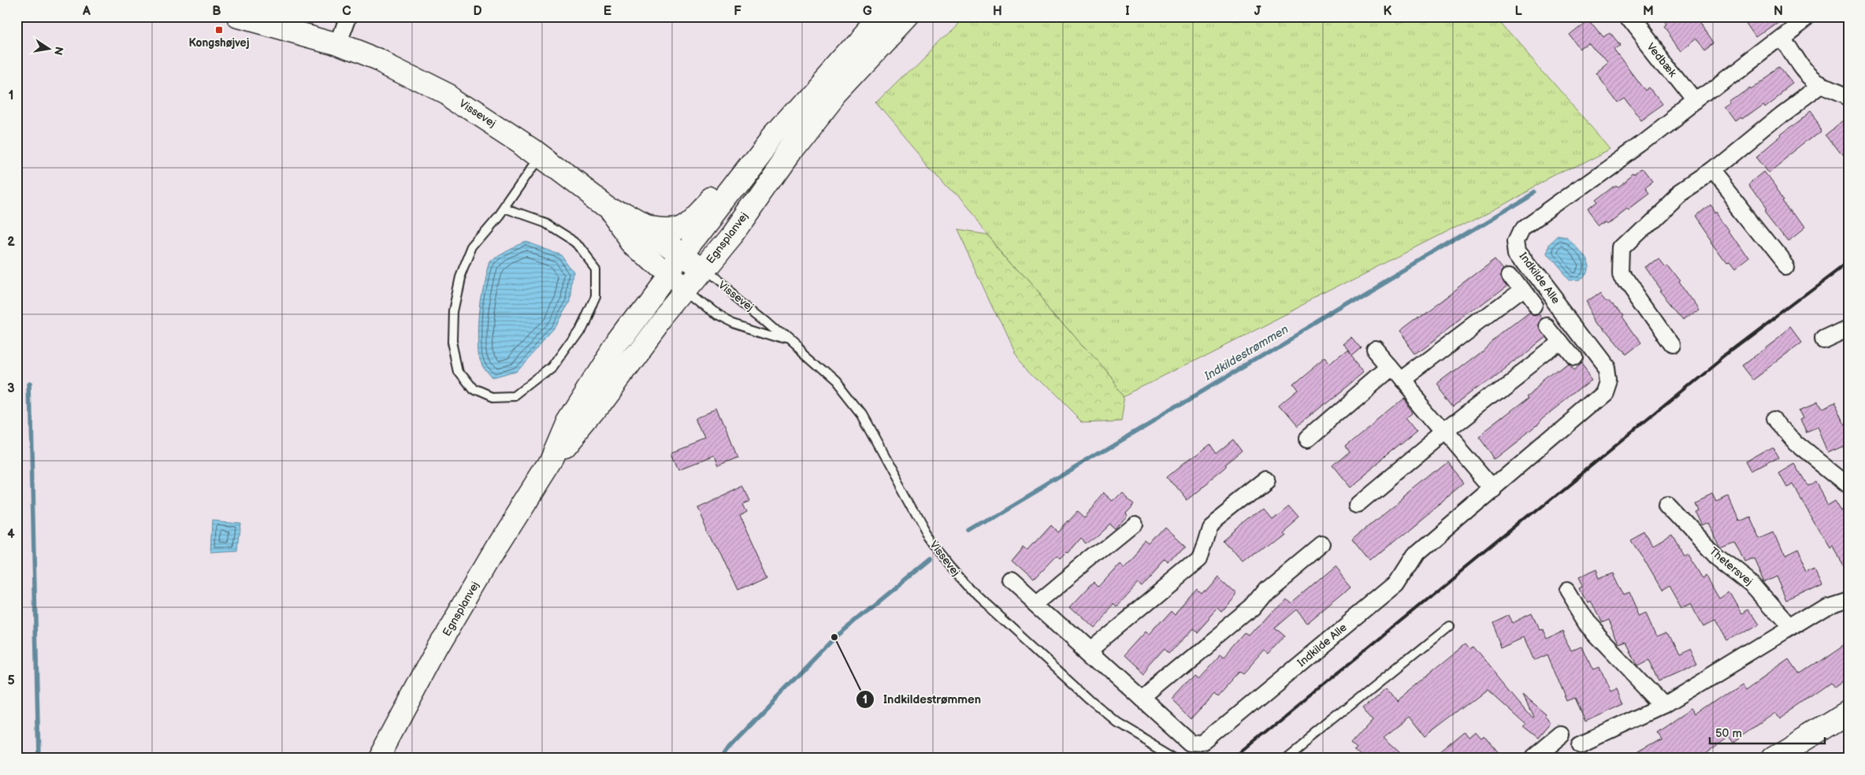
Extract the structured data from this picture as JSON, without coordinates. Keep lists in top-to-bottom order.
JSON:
{
  "streets": {
    "main road": ["Vissevej", "Egnsplanvej"],
    "street": ["Vedbæk", "Indkilde Alle", "Thetersvej"]
  },
  "crossings": [
    ["Vedbæk", "Indkilde Alle"],
    ["Vissevej", "Egnsplanvej"]
  ],
  "water": ["Indkildestrømmen"],
  "places": {
    "transit": ["Kongshøjvej"],
    "other": ["Indkildestrømmen"]
  },
  "scale_bar": "50 m",
  "north": "right",
  "grid": {
    "columns": [
      "A",
      "B",
      "C",
      "D",
      "E",
      "F",
      "G",
      "H",
      "I",
      "J",
      "K",
      "L",
      "M",
      "N"
    ],
    "rows": [
      "1",
      "2",
      "3",
      "4",
      "5"
    ]
  }
}
